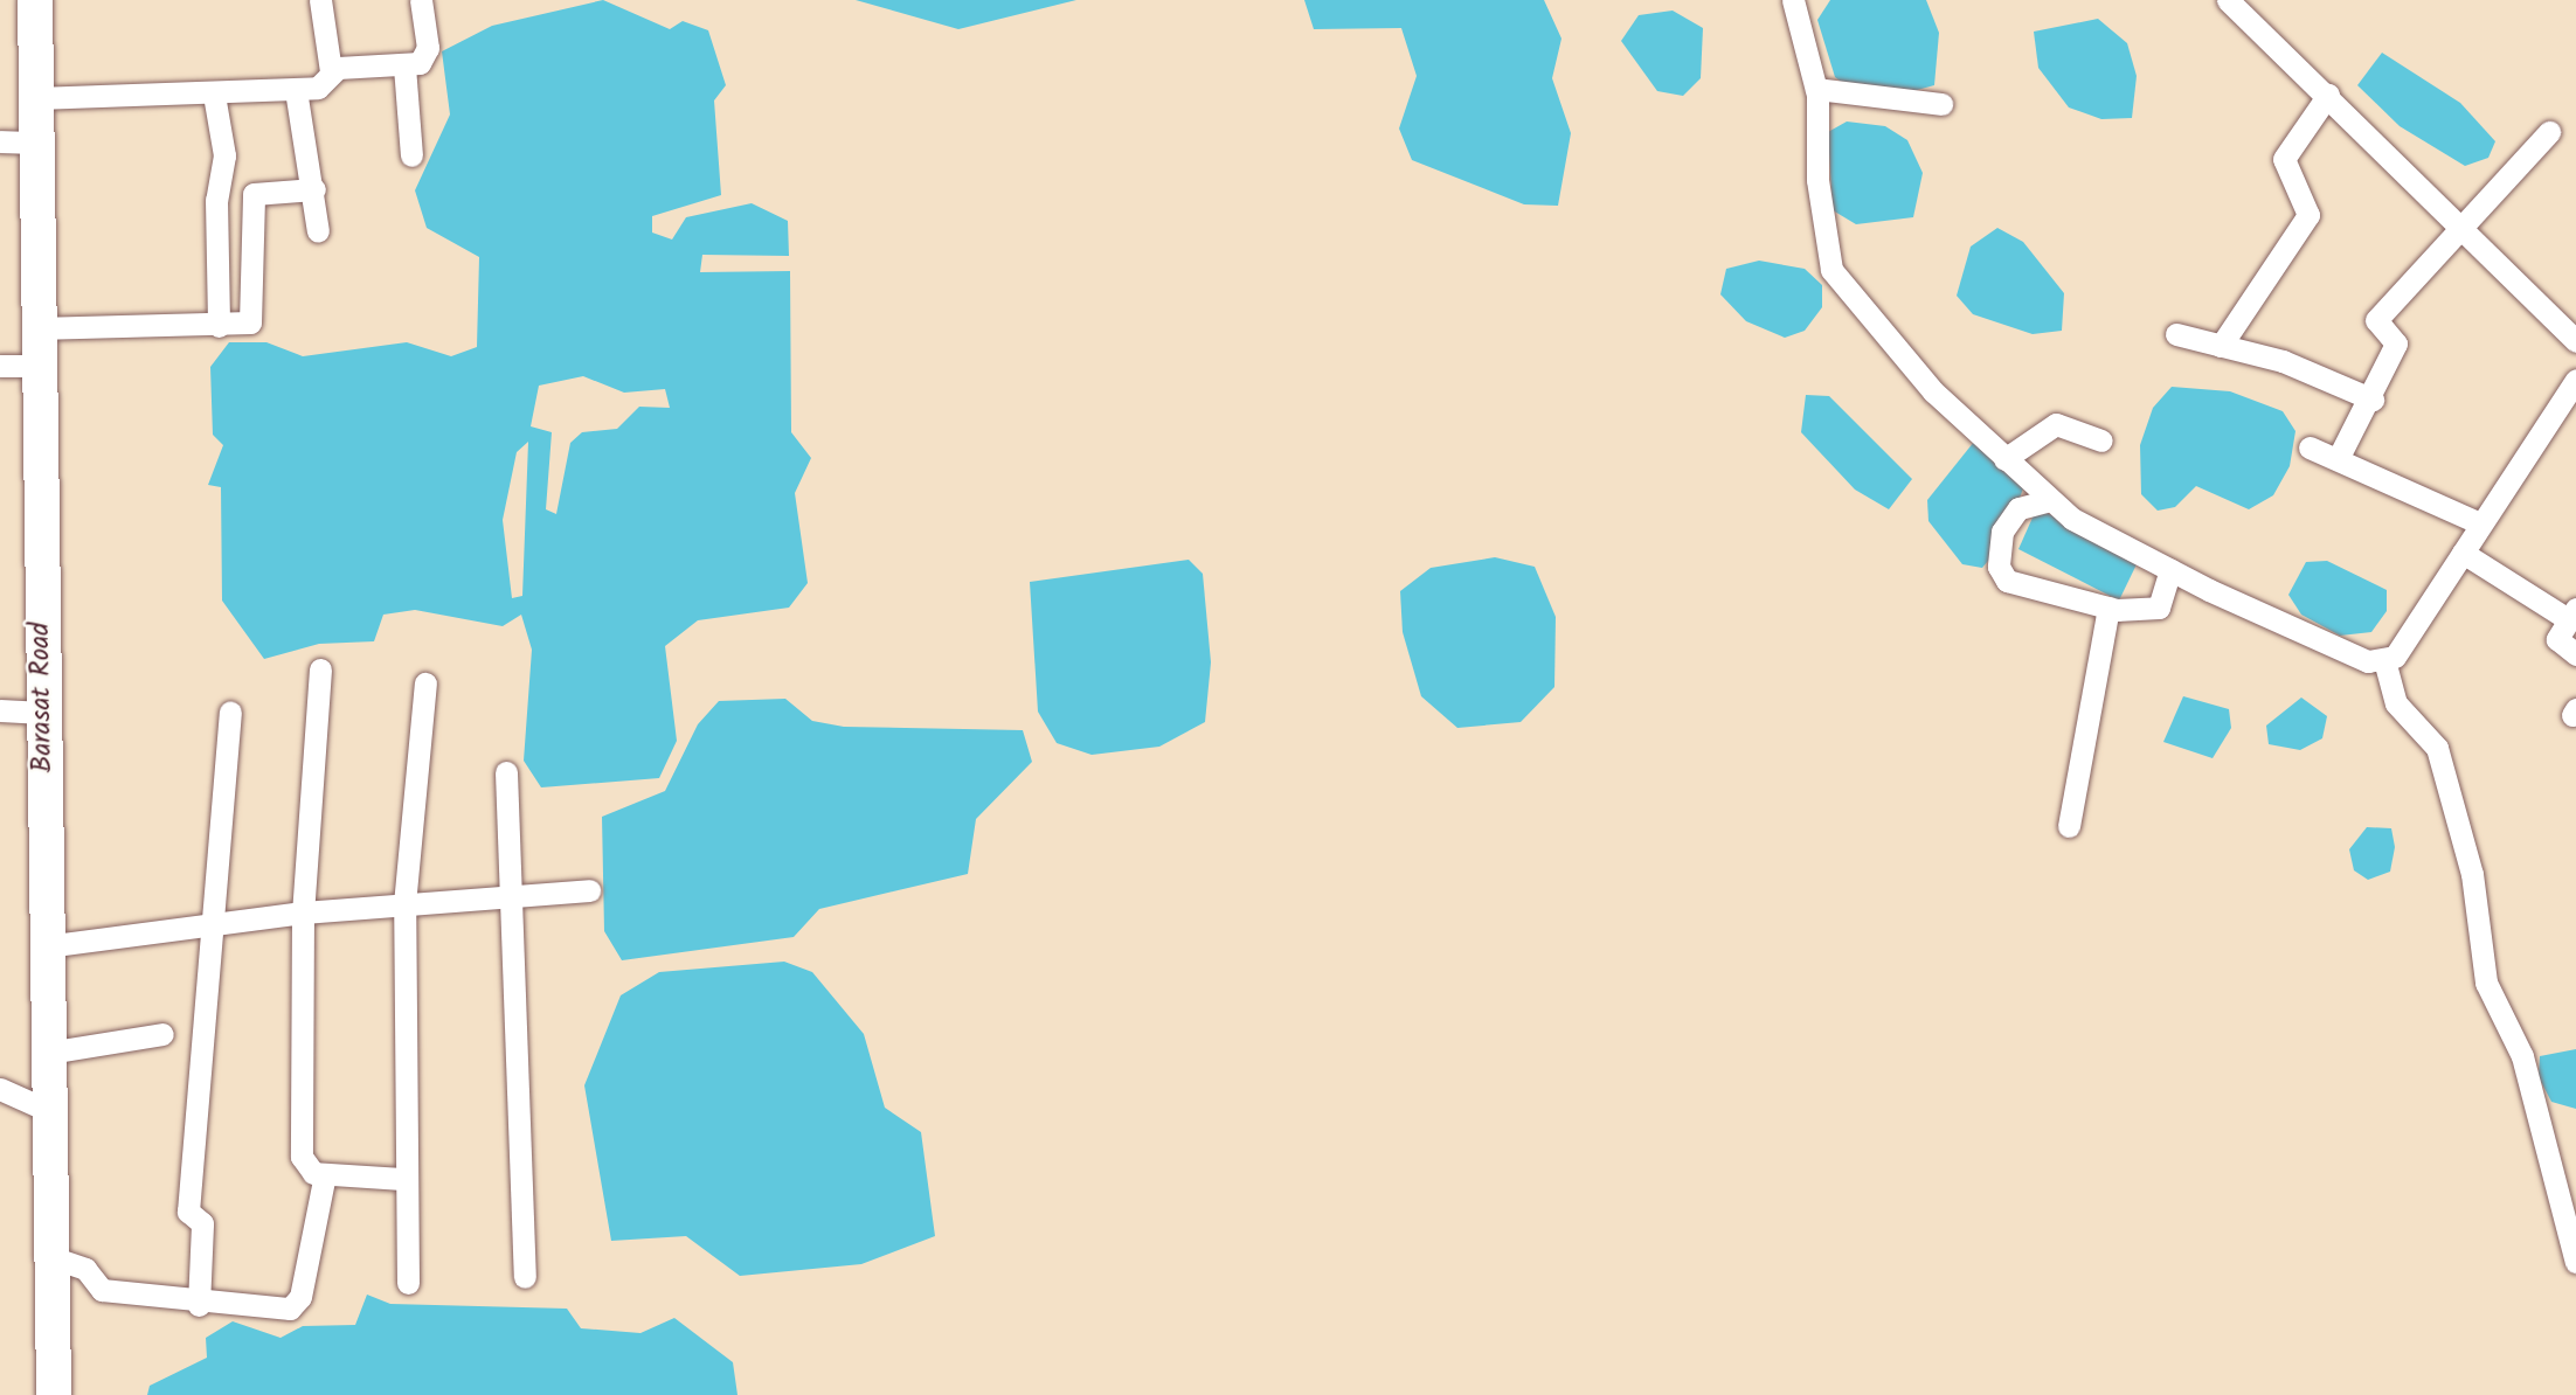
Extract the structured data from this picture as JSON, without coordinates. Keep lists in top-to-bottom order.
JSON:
{
  "streets": {
    "main road": ["Barasat Road"]
  }
}
